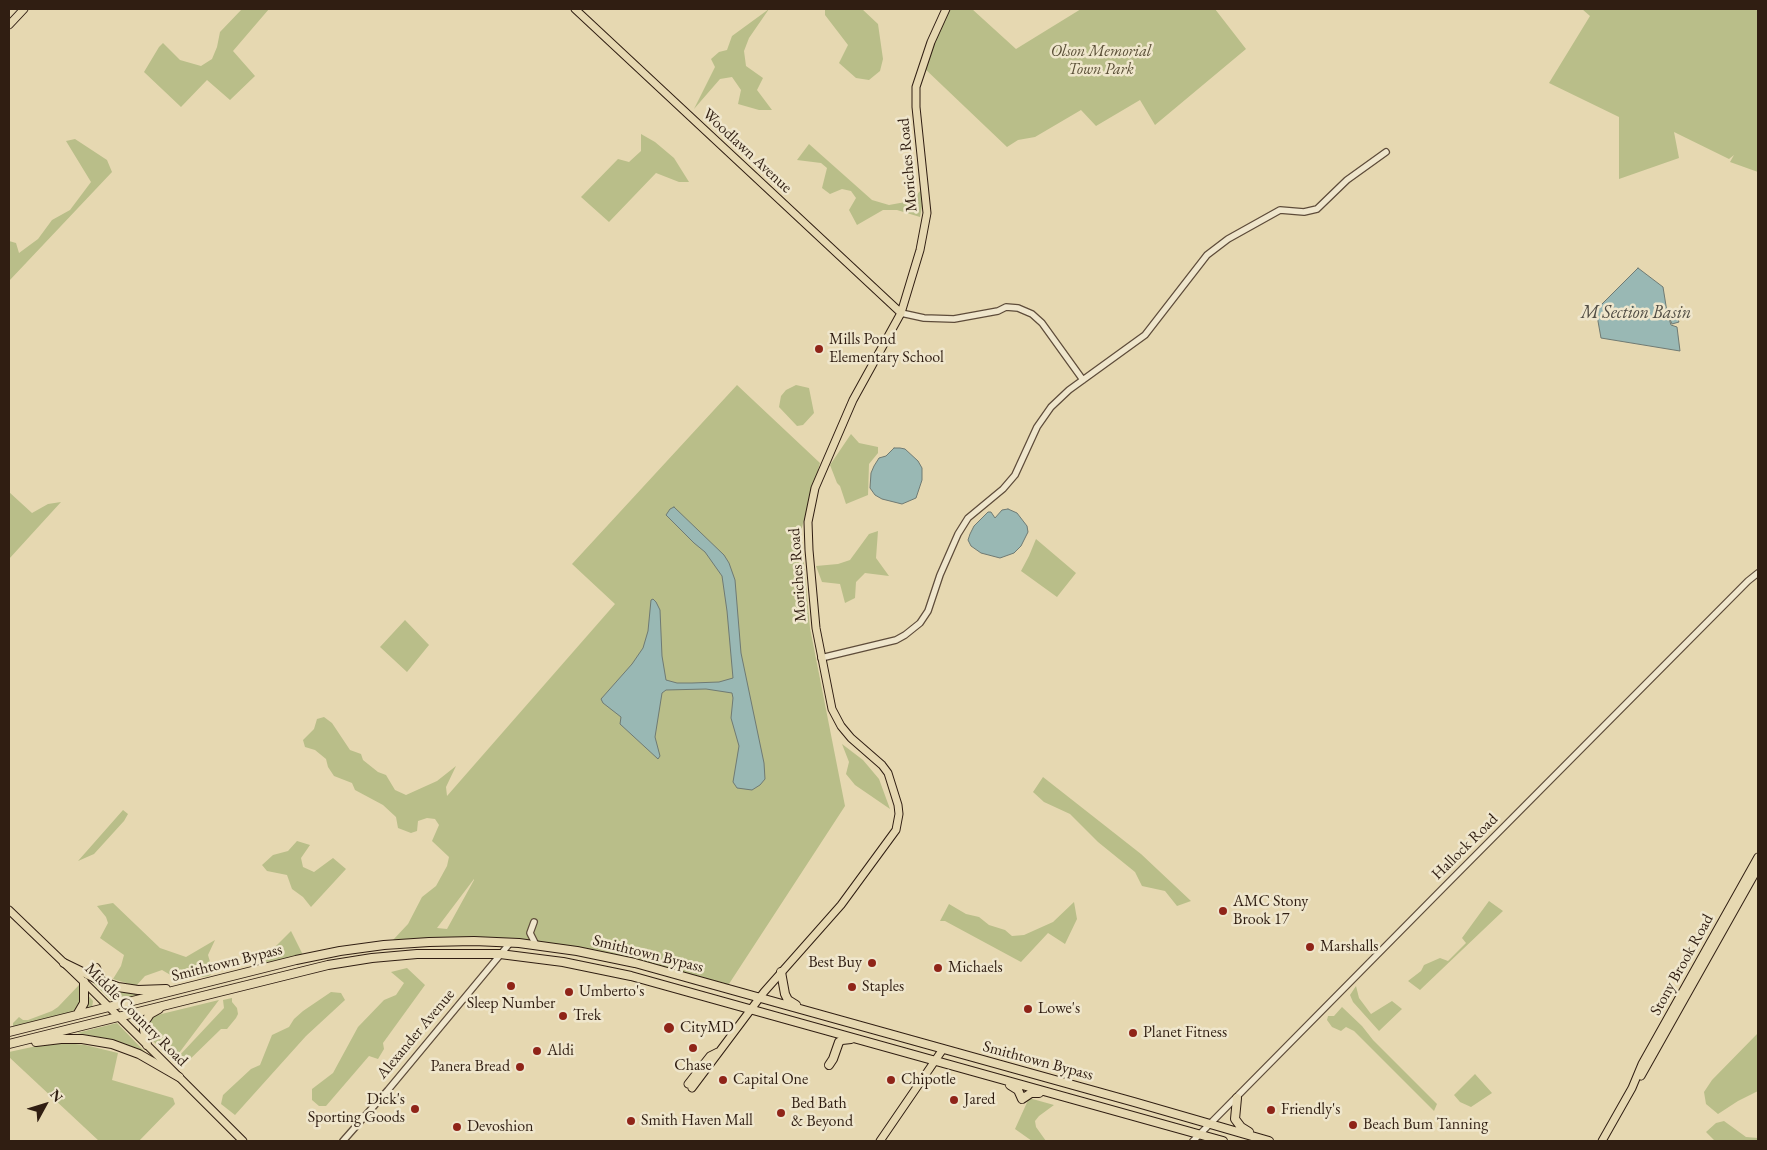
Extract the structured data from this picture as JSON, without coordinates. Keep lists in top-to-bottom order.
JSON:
{
  "streets": {
    "highway": ["Smithtown Bypass"],
    "main road": [
      "Woodlawn Avenue",
      "Moriches Road",
      "Stony Brook Road",
      "Middle Country Road"
    ],
    "street": ["Hallock Road", "Alexander Avenue"]
  },
  "crossings": [
    ["Woodlawn Avenue", "Moriches Road"],
    ["Moriches Road", "Smithtown Bypass"],
    ["Hallock Road", "Smithtown Bypass"],
    ["Smithtown Bypass", "Middle Country Road"],
    ["Smithtown Bypass", "Alexander Avenue"]
  ],
  "water": ["M Section Basin"],
  "parks": ["Olson Memorial Town Park"],
  "places": [
    "Mills Pond Elementary School",
    "AMC Stony Brook 17",
    "Marshalls",
    "Best Buy",
    "Michaels",
    "Sleep Number",
    "Staples",
    "Umberto's",
    "Lowe's",
    "Trek",
    "CityMD",
    "Planet Fitness",
    "Chase",
    "Aldi",
    "Panera Bread",
    "Capital One",
    "Chipotle",
    "Jared",
    "Dick's Sporting Goods",
    "Friendly's",
    "Bed Bath & Beyond",
    "Smith Haven Mall",
    "Beach Bum Tanning",
    "Devoshion"
  ],
  "north": "top right"
}
